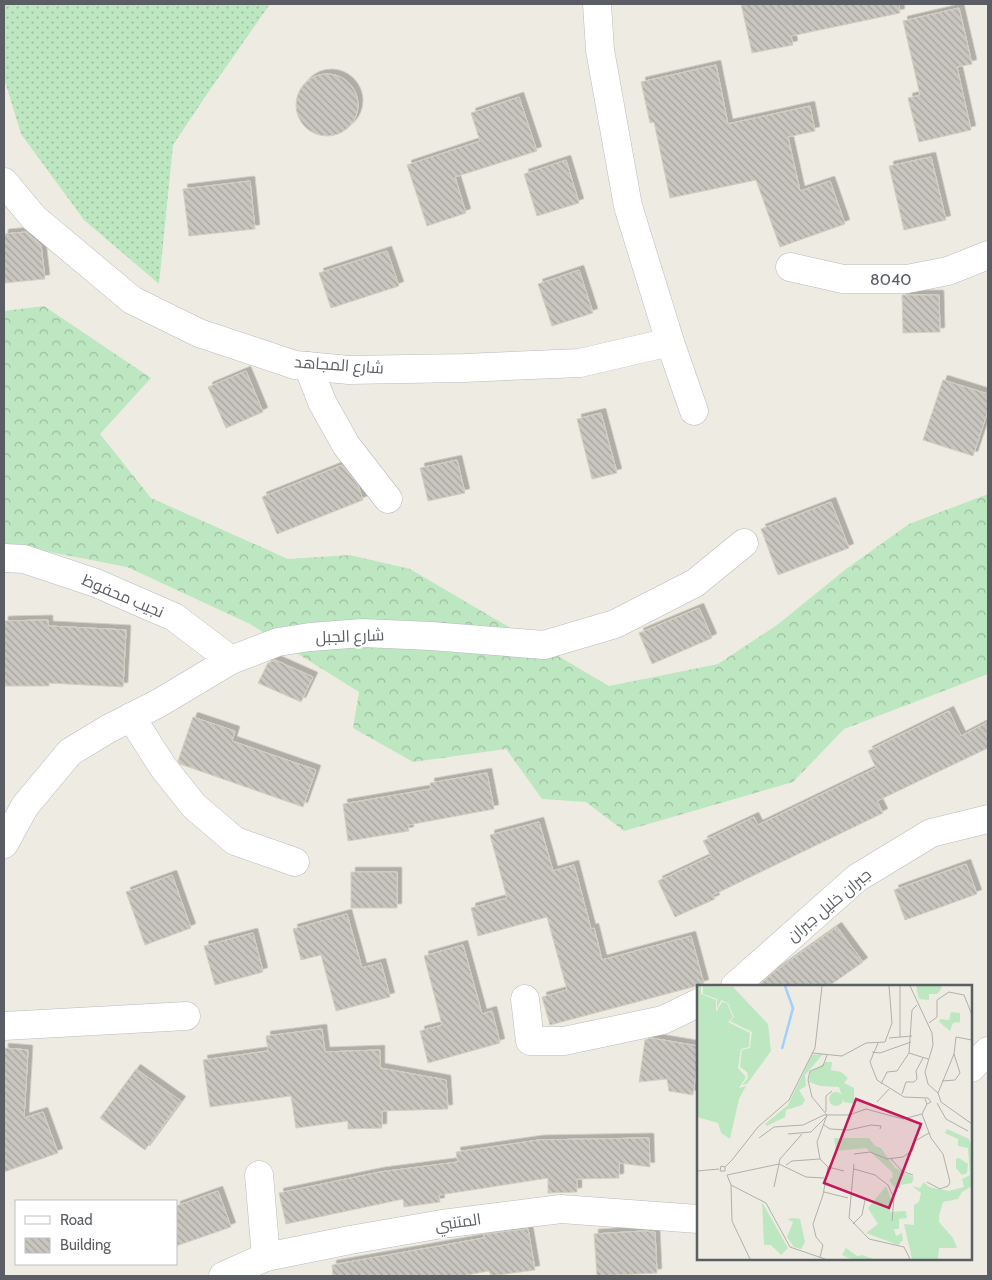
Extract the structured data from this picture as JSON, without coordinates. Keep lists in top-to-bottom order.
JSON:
{
  "streets": {
    "street": [
      "8040",
      "شارع المجاهد",
      "نجيب محفوظ",
      "شارع الجبل",
      "جبران خليل جبران",
      "المتنبي"
    ]
  },
  "crossings": [
    ["نجيب محفوظ", "شارع الجبل"]
  ],
  "legend": ["Road", "Building"]
}
